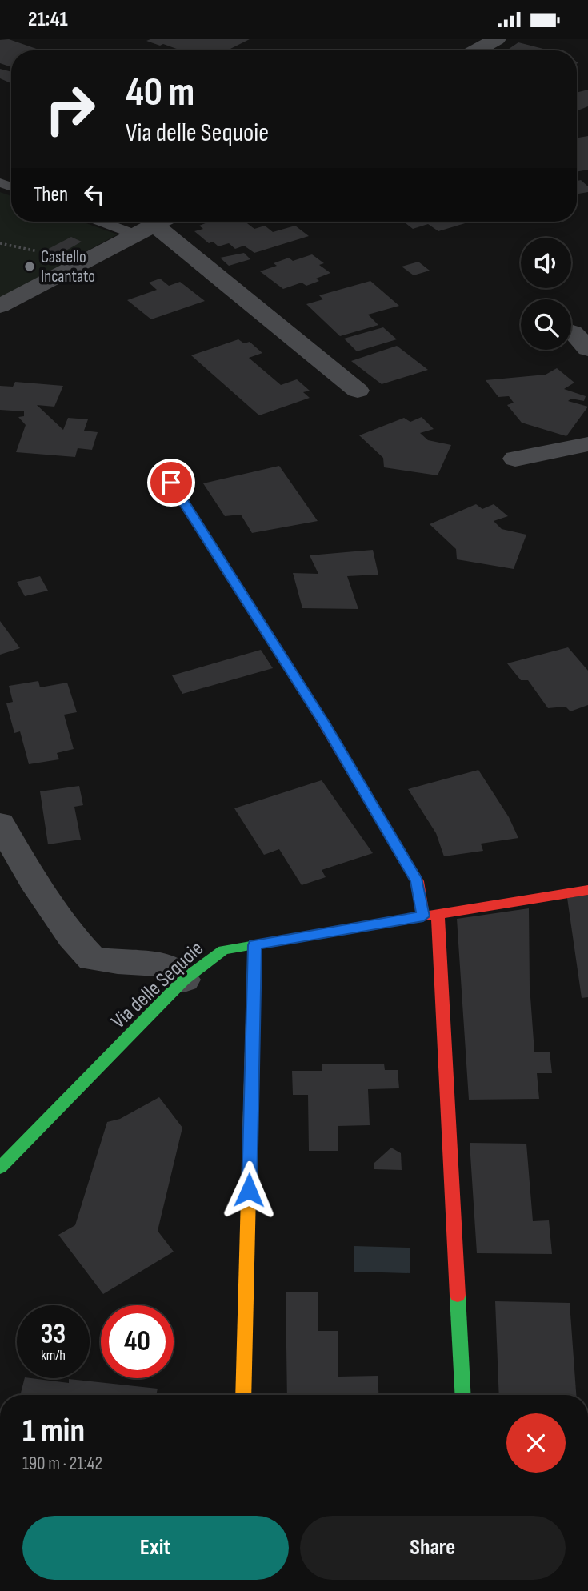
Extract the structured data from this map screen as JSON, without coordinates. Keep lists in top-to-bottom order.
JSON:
{
  "streets": {
    "street": ["Via delle Sequoie"]
  },
  "places": ["Castello Incantato"],
  "page": {
    "status": "21:41",
    "turn": ["40 m", "Via delle Sequoie"],
    "then": "Then",
    "speed": "33 km/h",
    "limit": "40",
    "heading": ["1 min", "190 m · 21:42"],
    "buttons": ["Exit", "Share"]
  }
}
